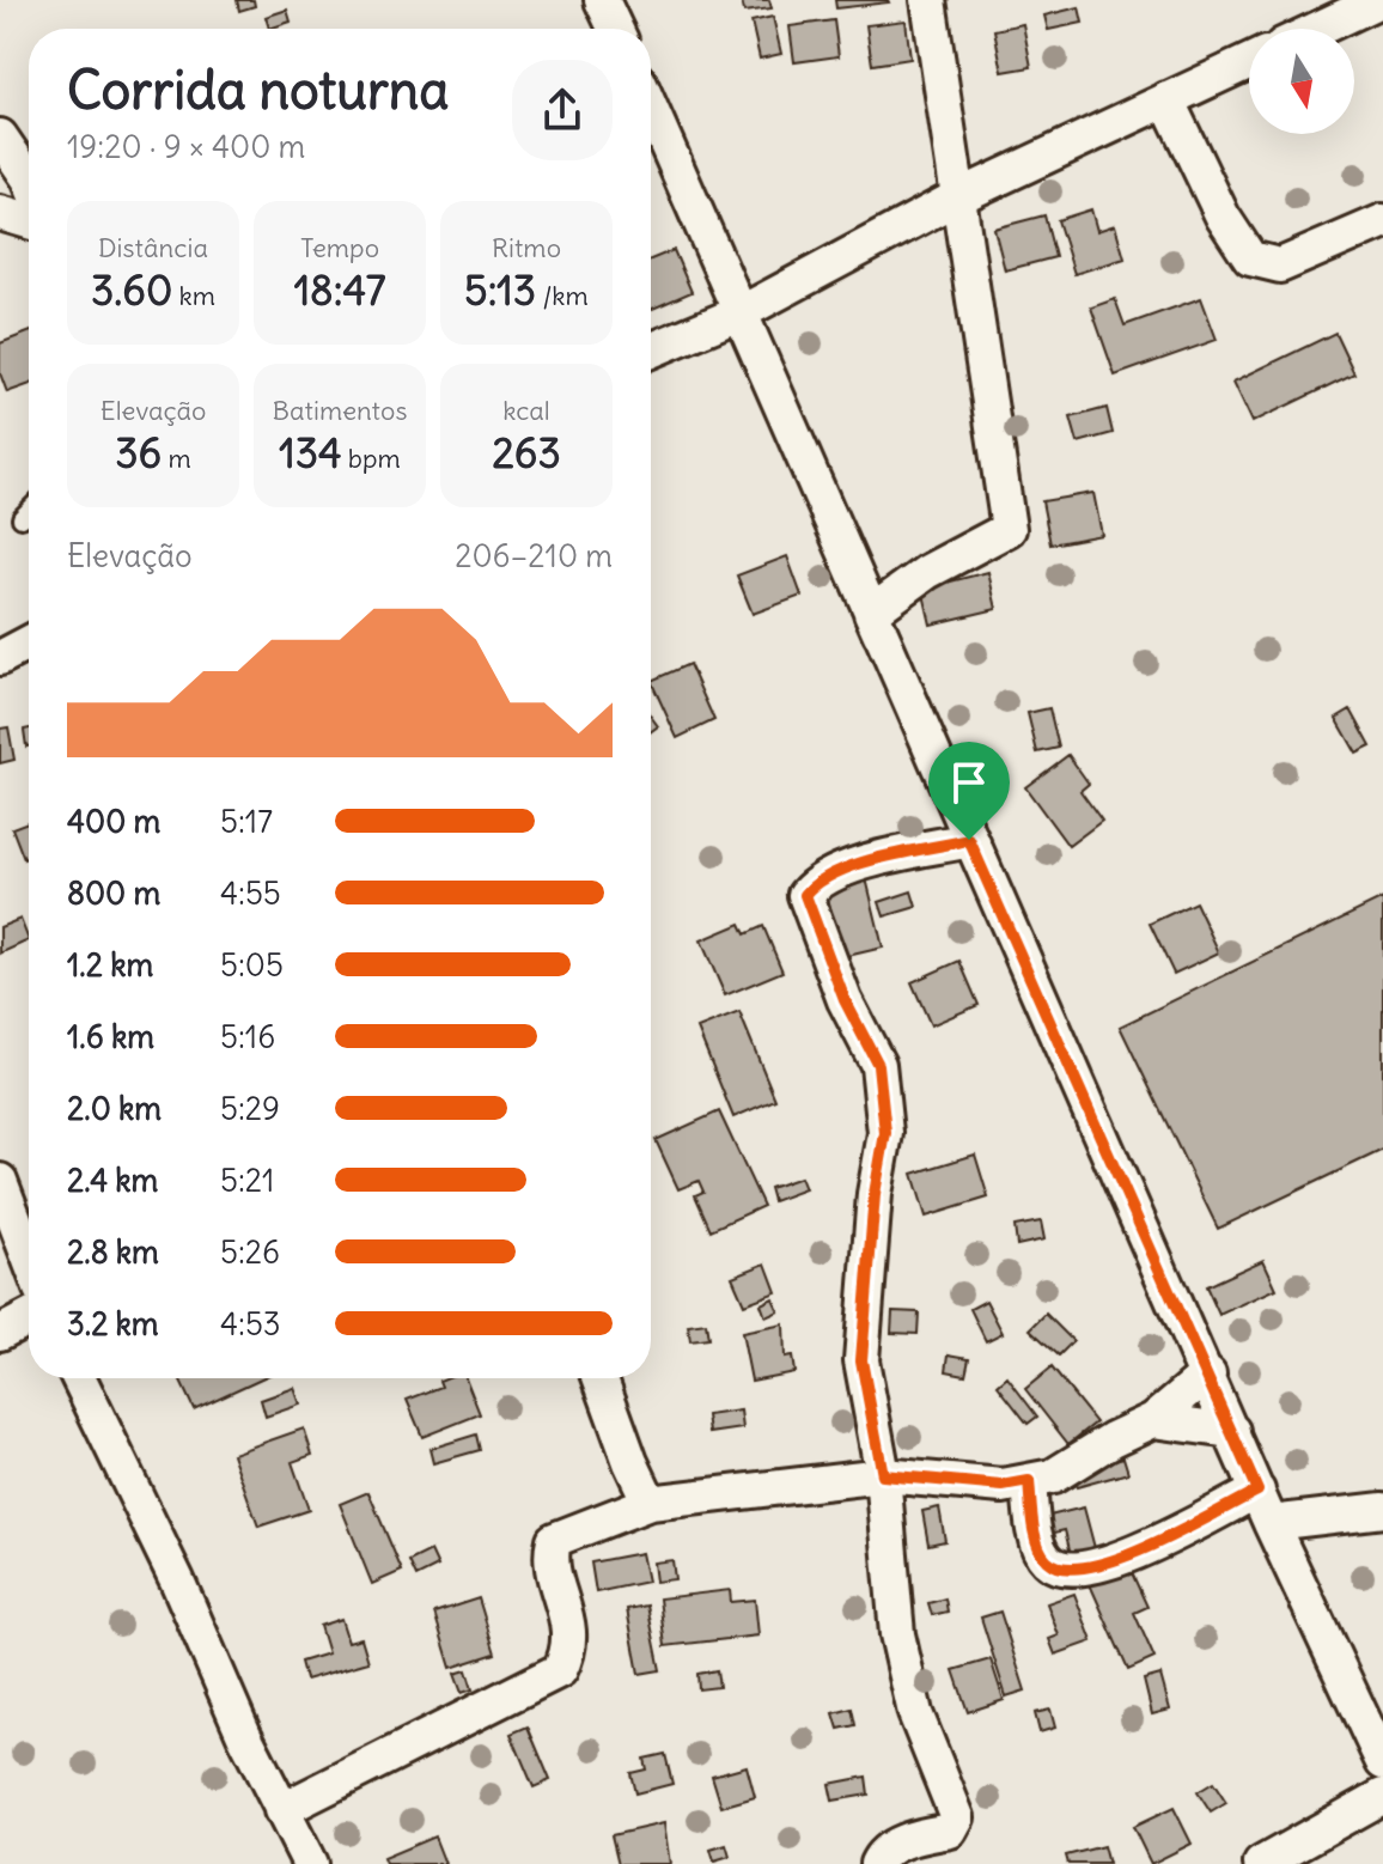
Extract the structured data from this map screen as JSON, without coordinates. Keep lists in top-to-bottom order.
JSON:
{
  "north": "bottom",
  "page": {
    "heading": ["Corrida noturna", "19:20 · 9 × 400 m"],
    "stats": [
      ["Distância", "3.60 km"],
      ["Tempo", "18:47"],
      ["Ritmo", "5:13 /km"],
      ["Elevação", "36 m"],
      ["Batimentos", "134 bpm"],
      ["kcal", "263"]
    ],
    "chart": ["Elevação", "206–210 m"],
    "list": [
      {
        "name": "400 m",
        "note": "5:17"
      },
      {
        "name": "800 m",
        "note": "4:55"
      },
      {
        "name": "1.2 km",
        "note": "5:05"
      },
      {
        "name": "1.6 km",
        "note": "5:16"
      },
      {
        "name": "2.0 km",
        "note": "5:29"
      },
      {
        "name": "2.4 km",
        "note": "5:21"
      },
      {
        "name": "2.8 km",
        "note": "5:26"
      },
      {
        "name": "3.2 km",
        "note": "4:53"
      }
    ]
  }
}
